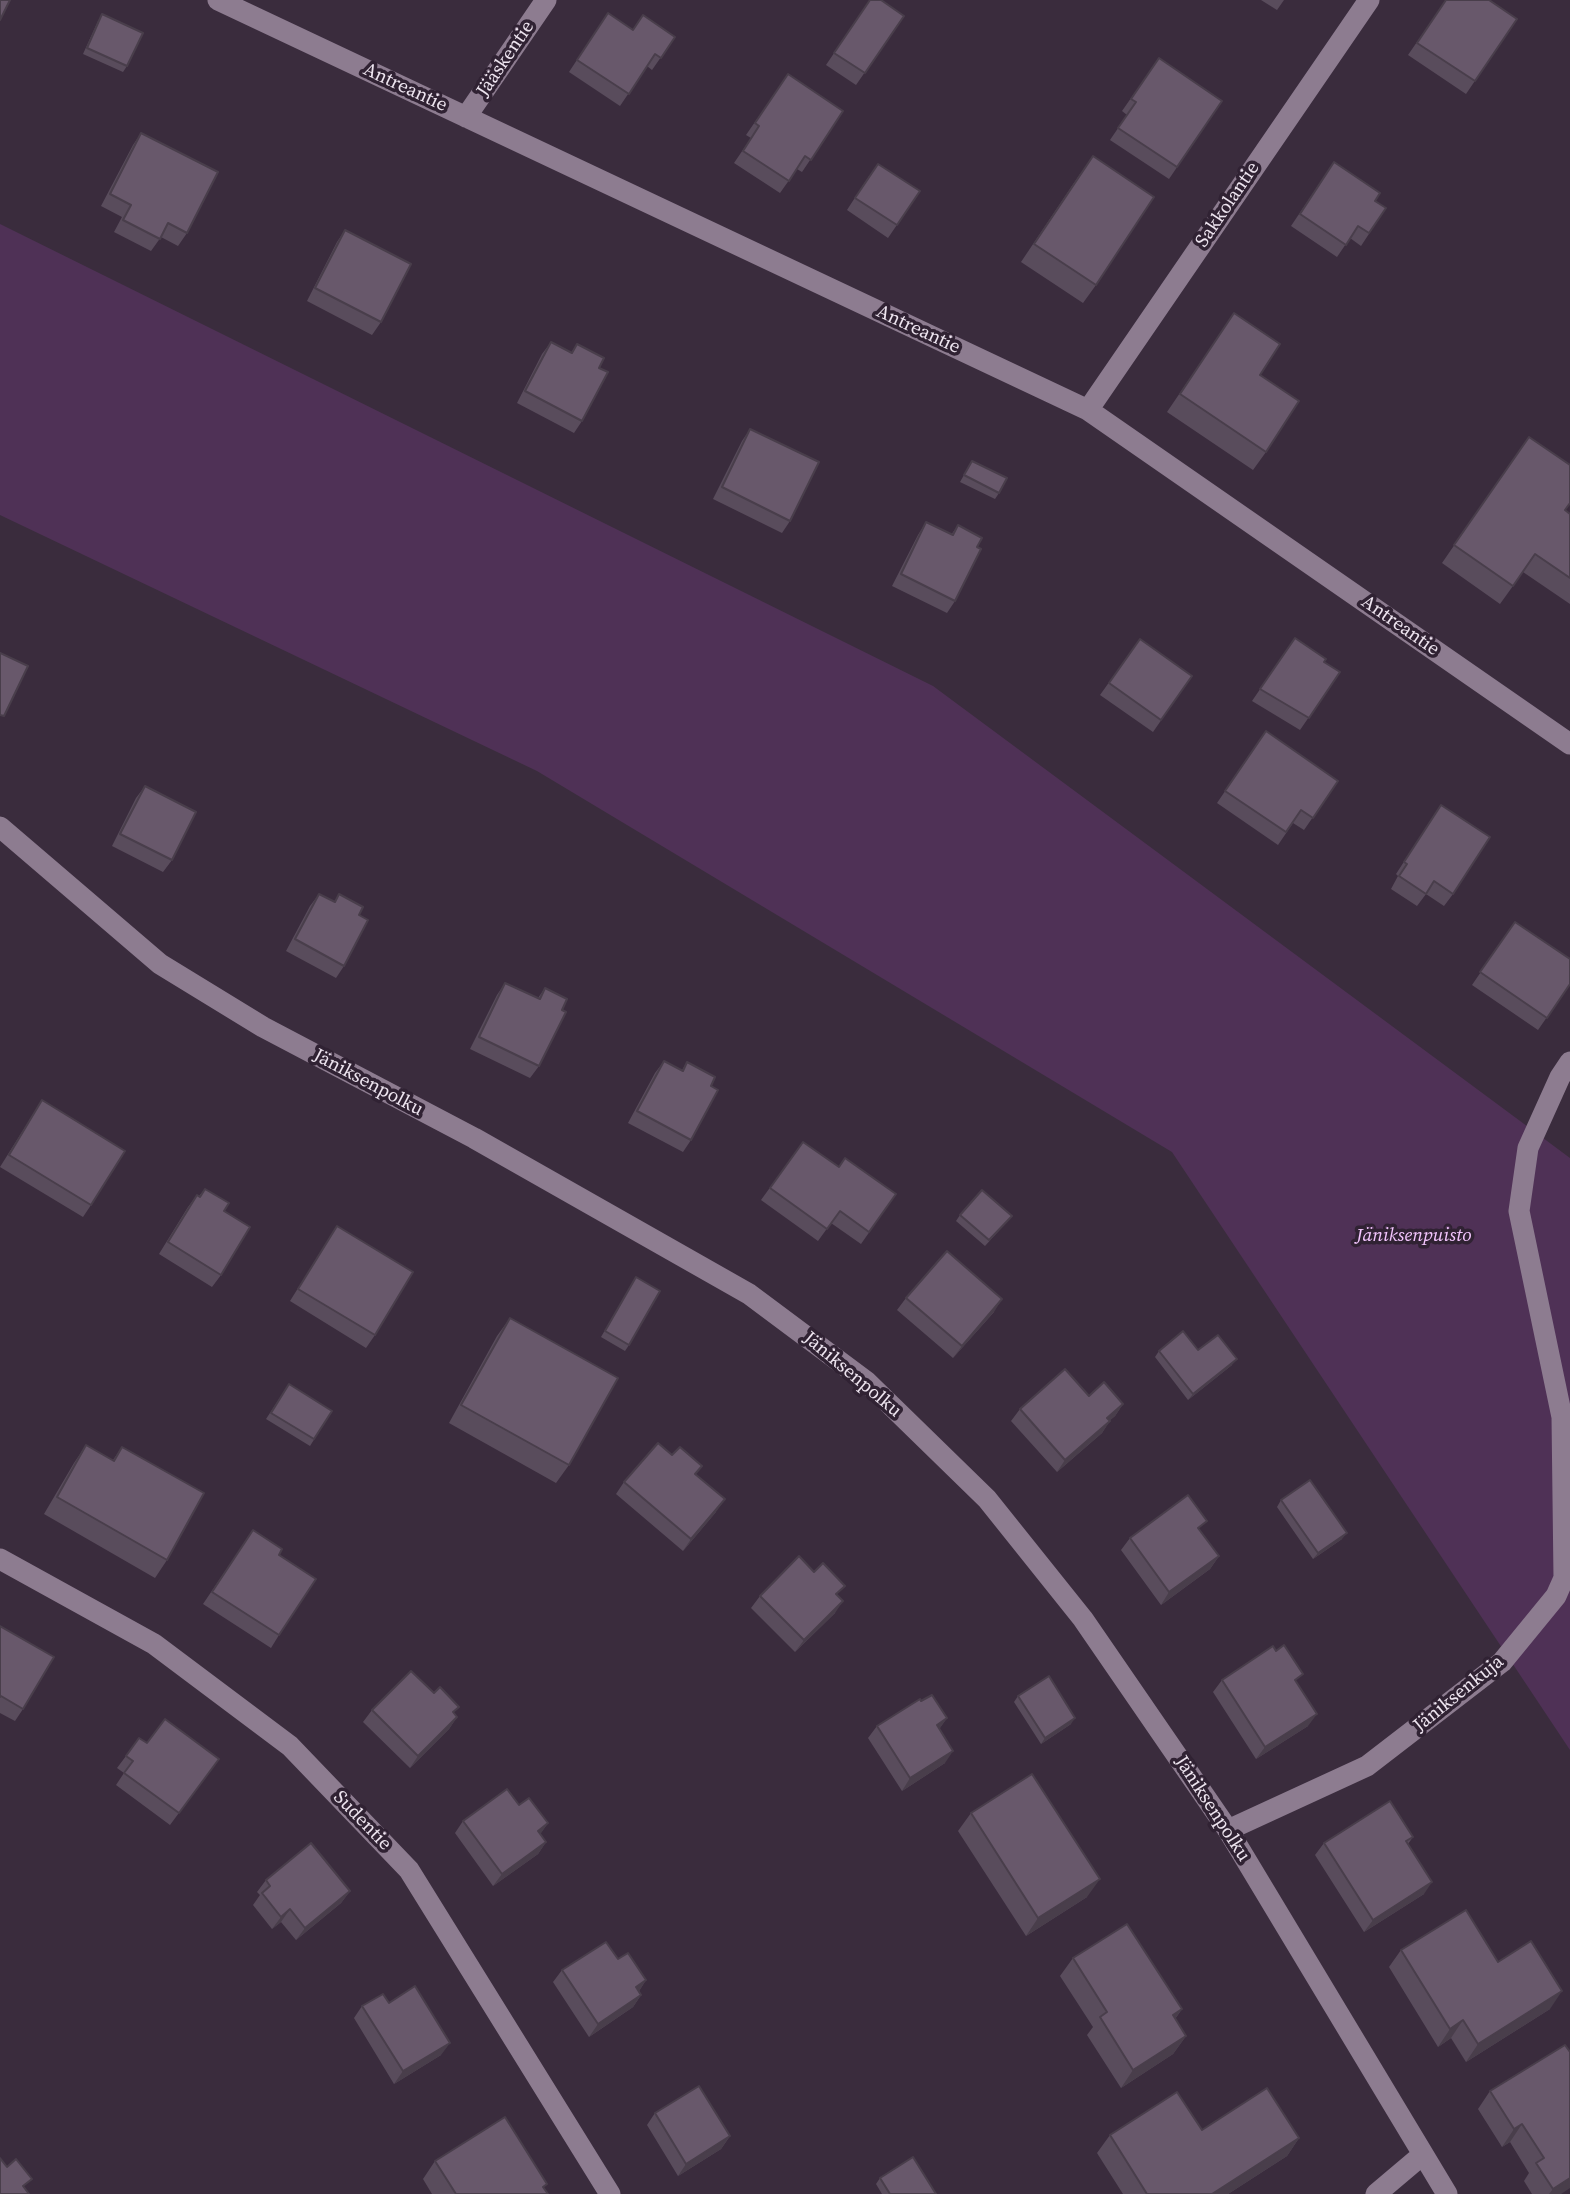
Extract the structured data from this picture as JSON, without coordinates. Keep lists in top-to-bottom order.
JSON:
{
  "streets": {
    "street": [
      "Jääskentie",
      "Antreantie",
      "Sakkolantie",
      "Jäniksenpolku",
      "Jäniksenkuja",
      "Sudentie"
    ]
  },
  "crossings": [
    ["Jääskentie", "Antreantie"],
    ["Antreantie", "Sakkolantie"],
    ["Jäniksenpolku", "Jäniksenkuja"]
  ],
  "parks": ["Jäniksenpuisto"]
}
